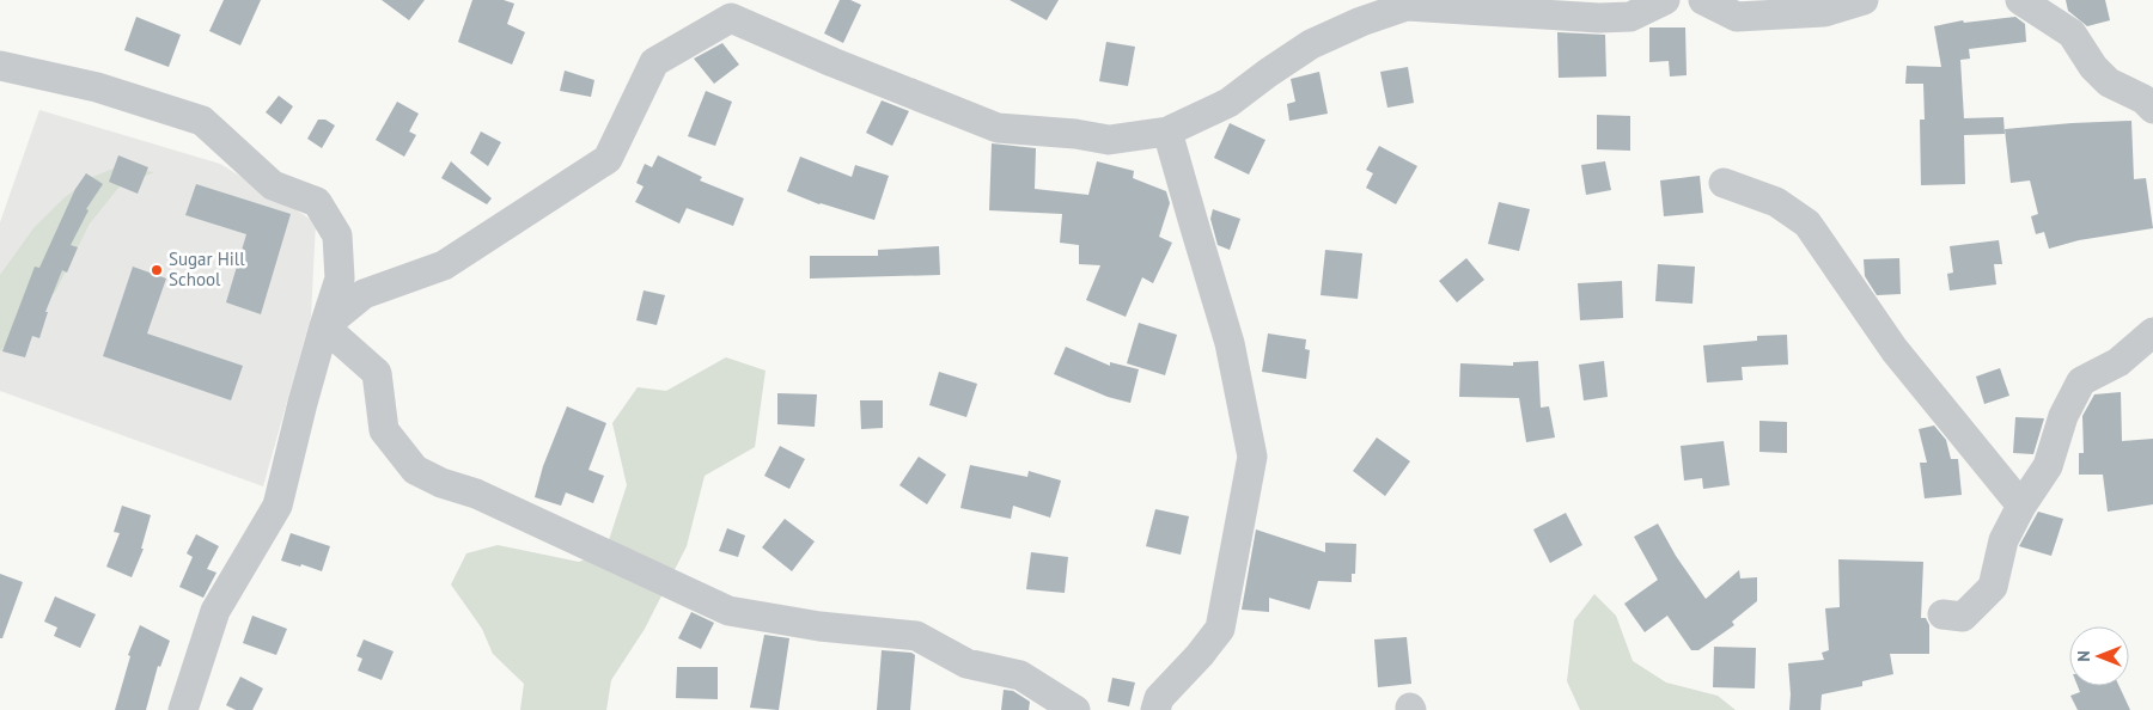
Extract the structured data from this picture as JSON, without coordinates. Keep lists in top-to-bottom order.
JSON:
{
  "places": ["Sugar Hill School"],
  "north": "left"
}
